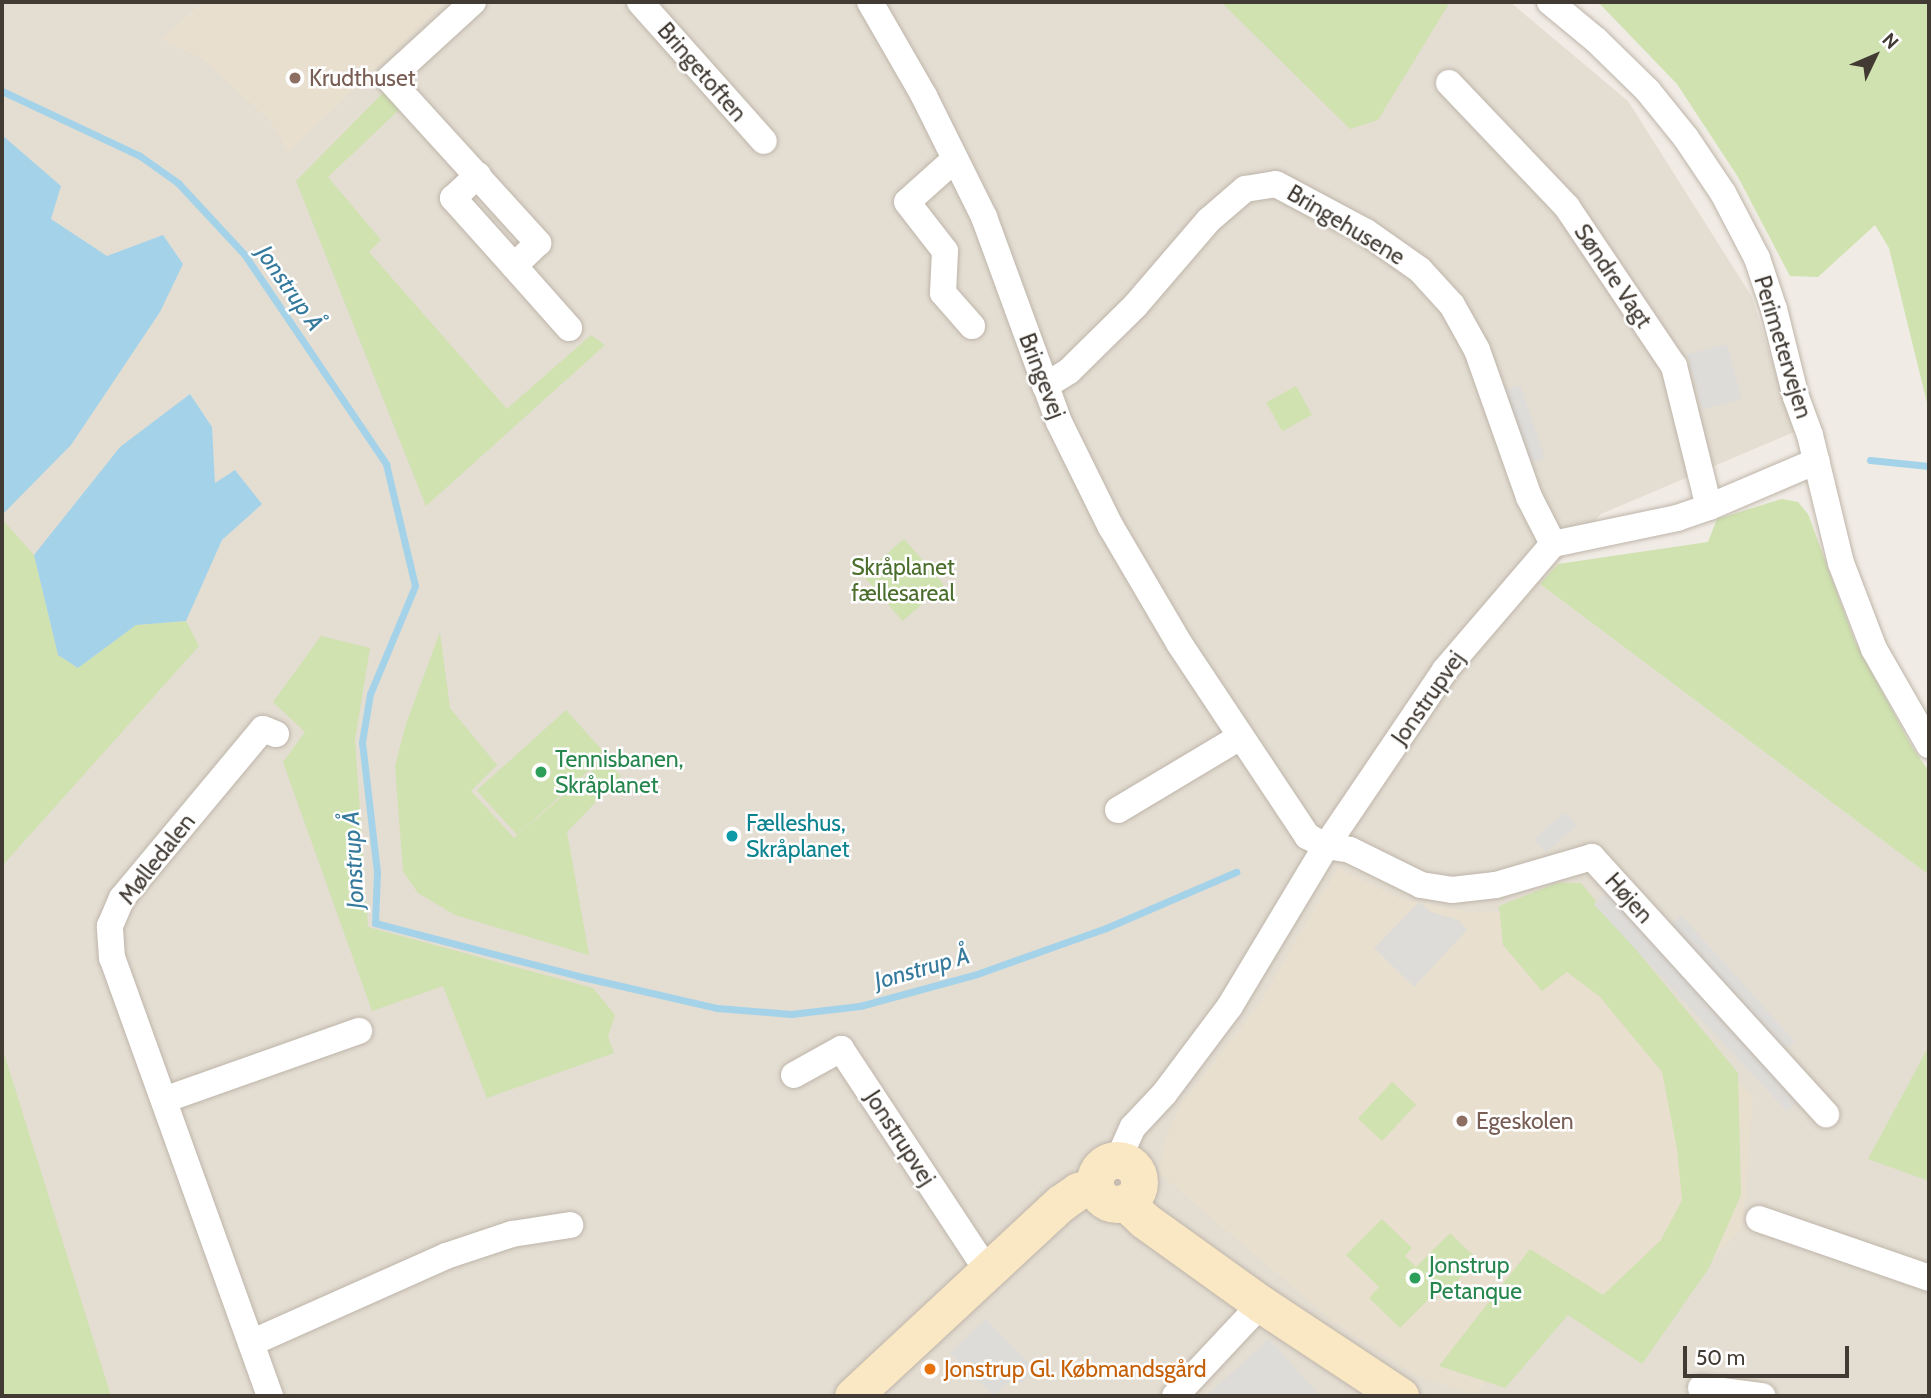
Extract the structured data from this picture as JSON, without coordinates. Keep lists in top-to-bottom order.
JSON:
{
  "streets": {
    "street": [
      "Bringetoften",
      "Bringehusene",
      "Søndre Vagt",
      "Perimetervejen",
      "Bringevej",
      "Jonstrupvej",
      "Mølledalen",
      "Højen"
    ]
  },
  "crossings": [
    ["Bringehusene", "Bringevej"],
    ["Bringehusene", "Jonstrupvej"],
    ["Bringevej", "Jonstrupvej"],
    ["Bringevej", "Højen"],
    ["Jonstrupvej", "Højen"]
  ],
  "water": ["Jonstrup Å"],
  "parks": ["Skråplanet fællesareal"],
  "places": [
    "Krudthuset",
    "Tennisbanen, Skråplanet",
    "Fælleshus, Skråplanet",
    "Egeskolen",
    "Jonstrup Petanque",
    "Jonstrup Gl. Købmandsgård"
  ],
  "scale_bar": "50 m",
  "north": "top right"
}
